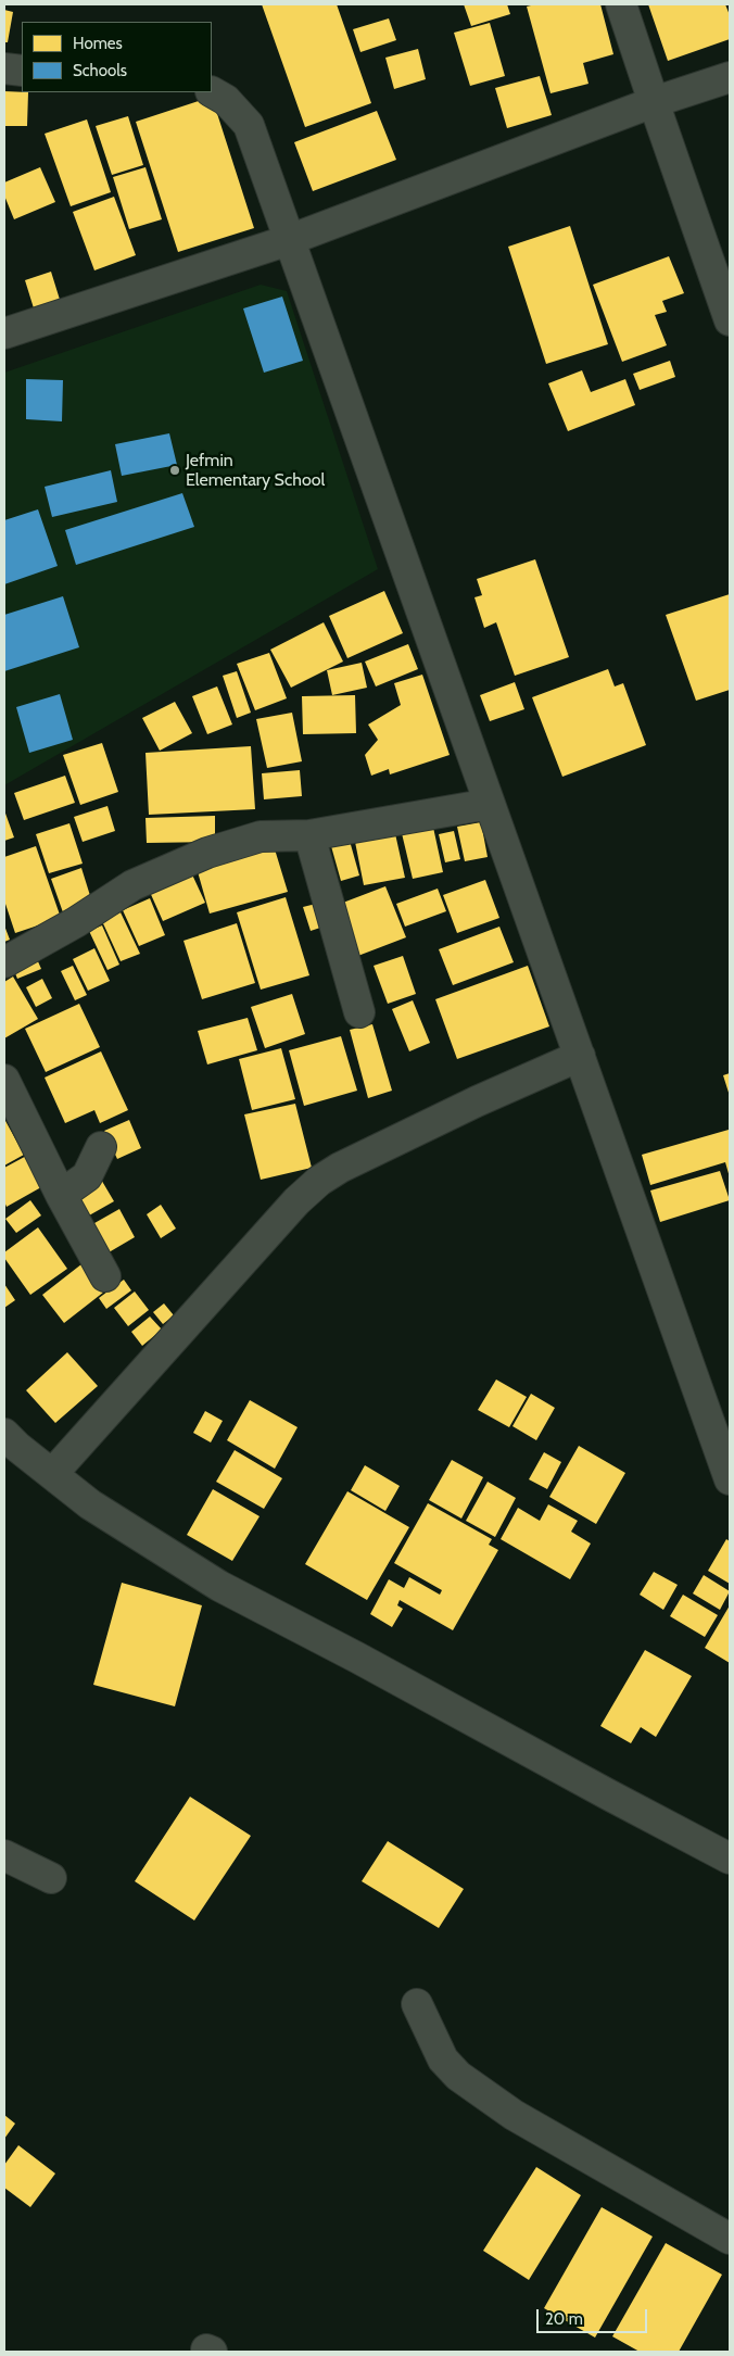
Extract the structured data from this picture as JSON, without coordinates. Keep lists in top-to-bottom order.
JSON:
{
  "places": ["Jefmin Elementary School"],
  "legend": ["Homes", "Schools"],
  "scale_bar": "20 m"
}
